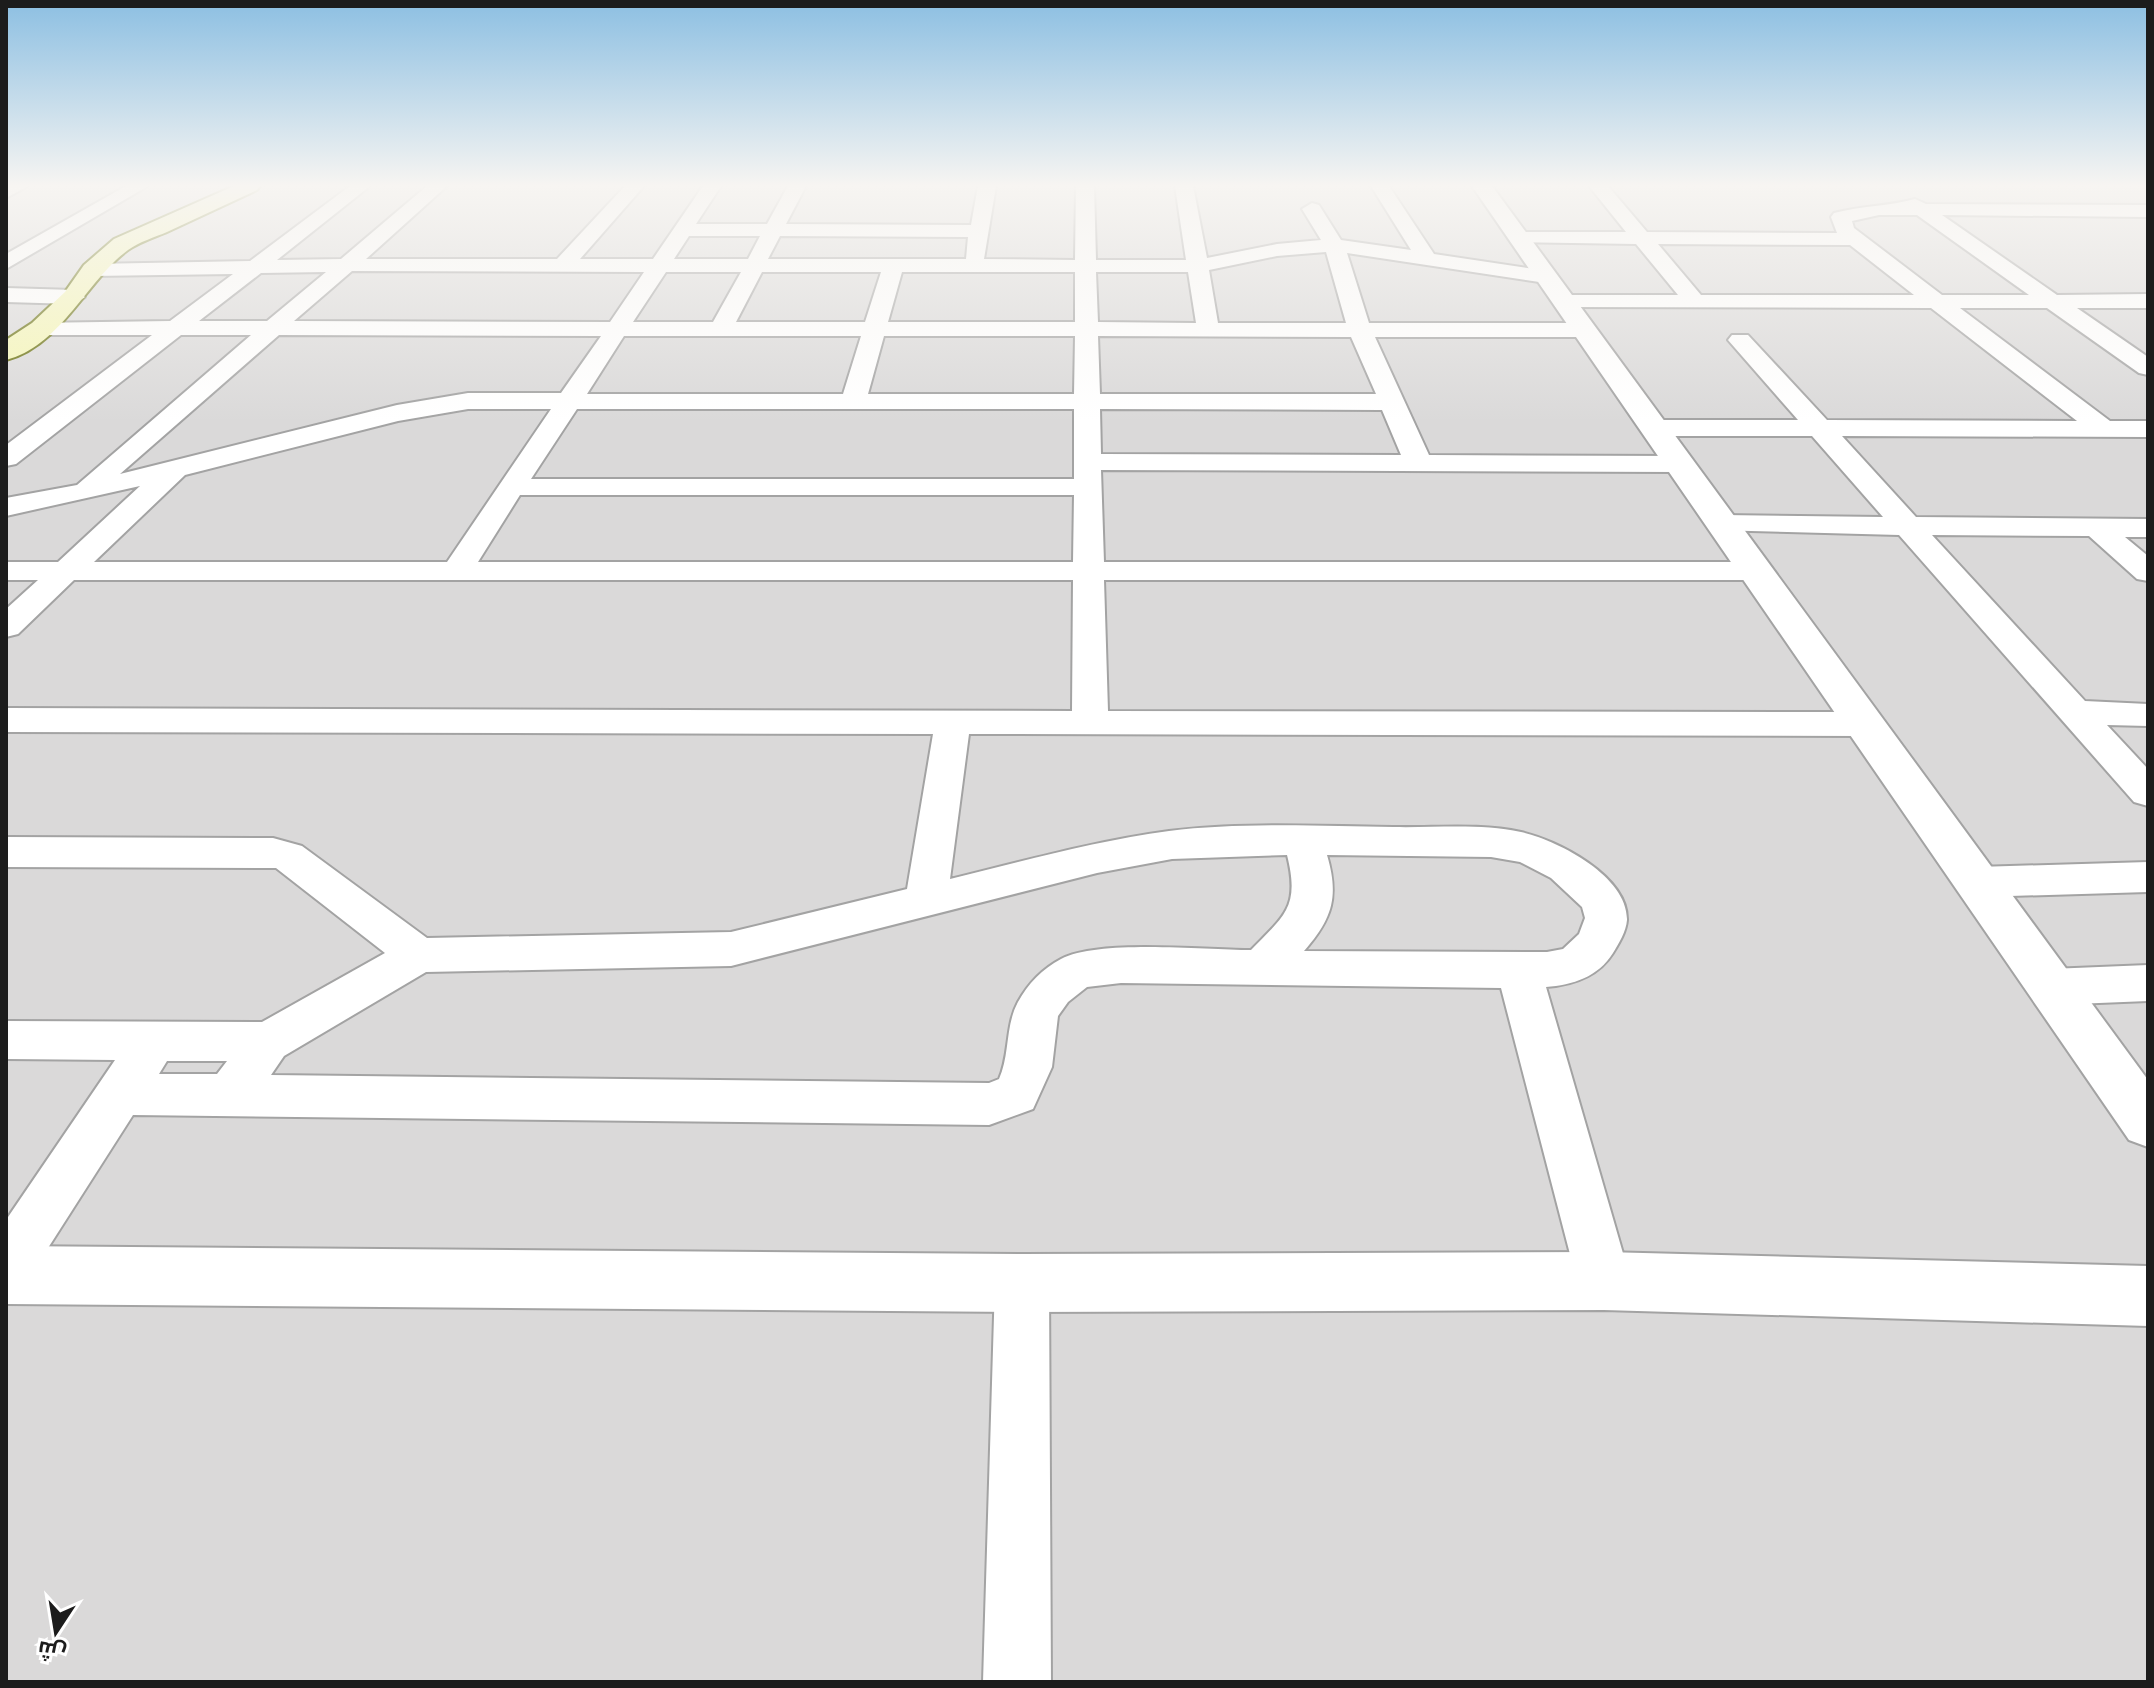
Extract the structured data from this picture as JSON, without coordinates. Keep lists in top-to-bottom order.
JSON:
{
  "north": "bottom"
}
